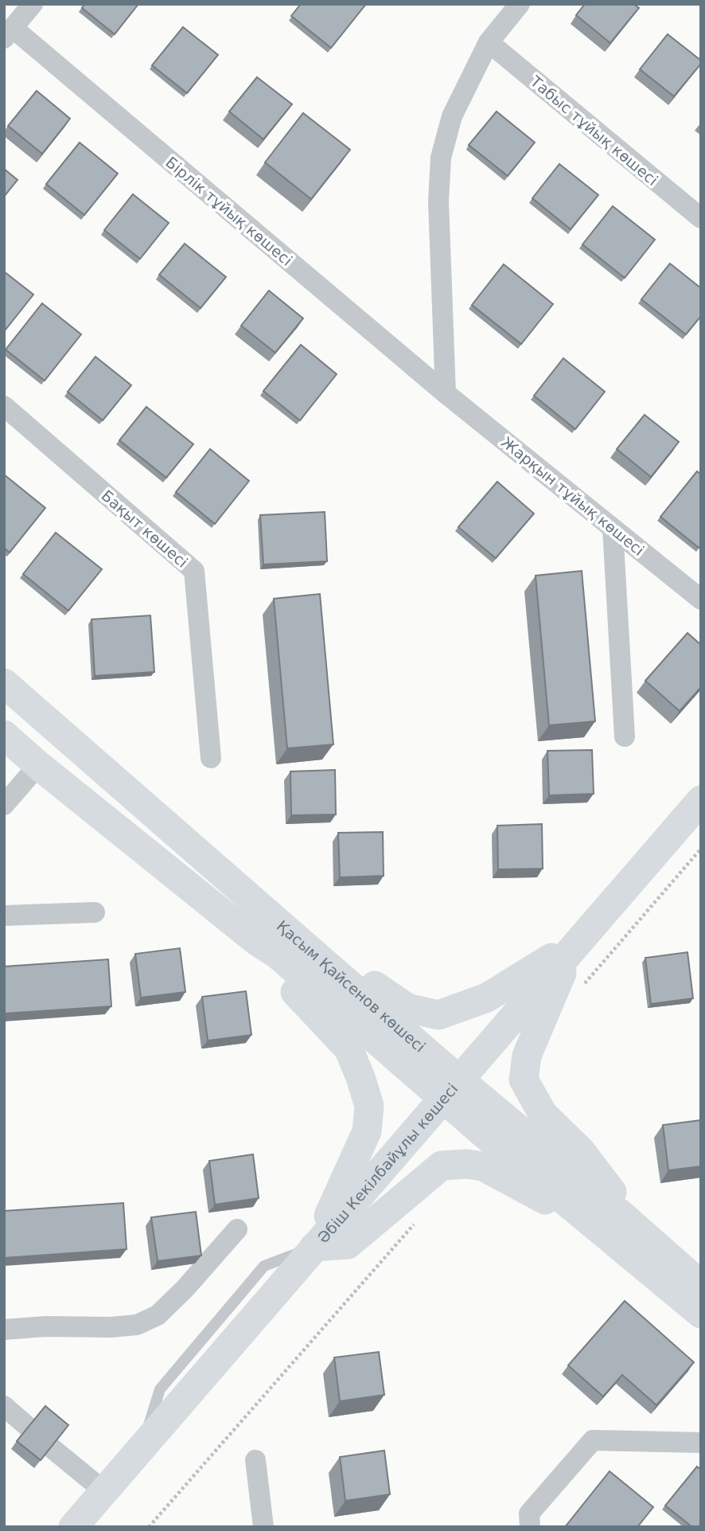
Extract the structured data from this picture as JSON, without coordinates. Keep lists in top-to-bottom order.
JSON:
{
  "streets": {
    "street": [
      "Табыс тұйық көшесі",
      "Бірлік тұйық көшесі",
      "Жарқын тұйық көшесі",
      "Бақыт көшесі",
      "Қасым Қайсенов көшесі",
      "Әбіш Кекілбайұлы көшесі"
    ]
  },
  "crossings": [
    ["Бірлік тұйық көшесі", "Жарқын тұйық көшесі"],
    ["Қасым Қайсенов көшесі", "Әбіш Кекілбайұлы көшесі"]
  ]
}
